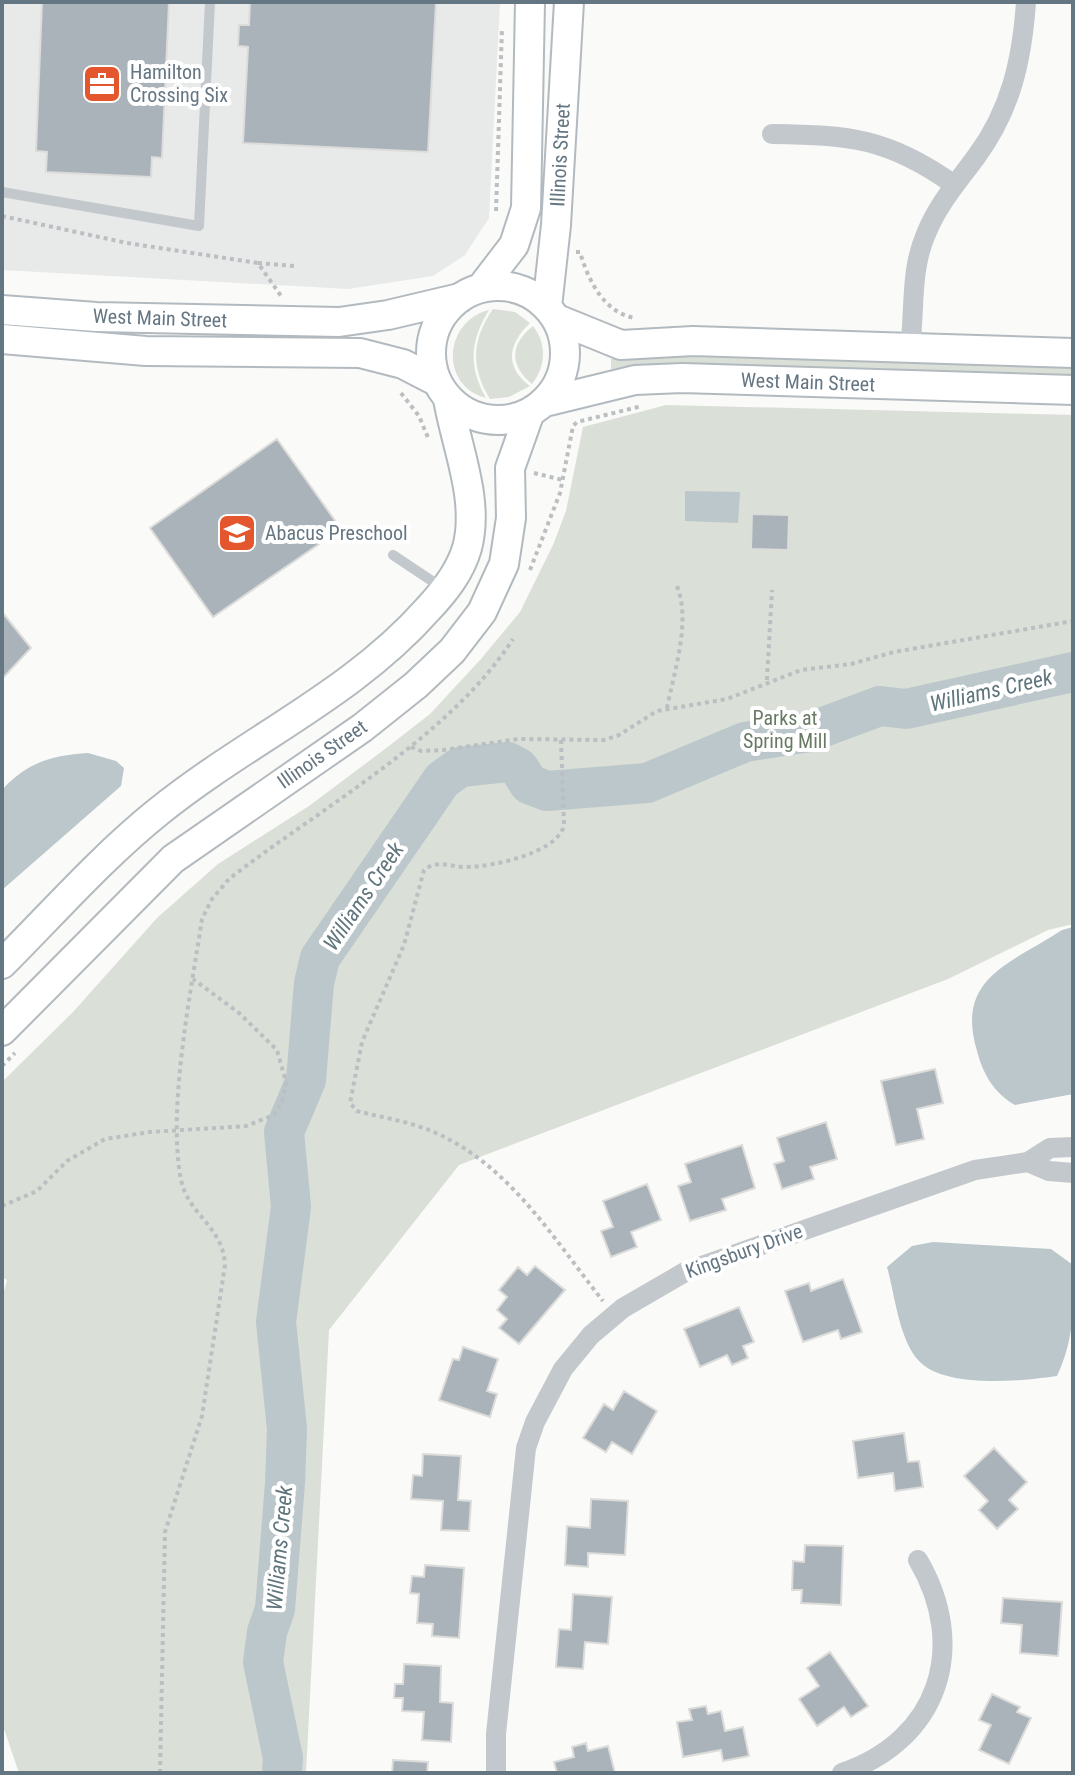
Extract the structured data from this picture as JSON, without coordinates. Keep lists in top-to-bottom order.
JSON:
{
  "streets": {
    "street": ["Illinois Street", "West Main Street", "Kingsbury Drive"]
  },
  "crossings": [
    ["Illinois Street", "West Main Street"]
  ],
  "water": ["Williams Creek"],
  "parks": ["Parks at Spring Mill"],
  "places": {
    "office": ["Hamilton Crossing Six"],
    "school or university": ["Abacus Preschool"]
  }
}
